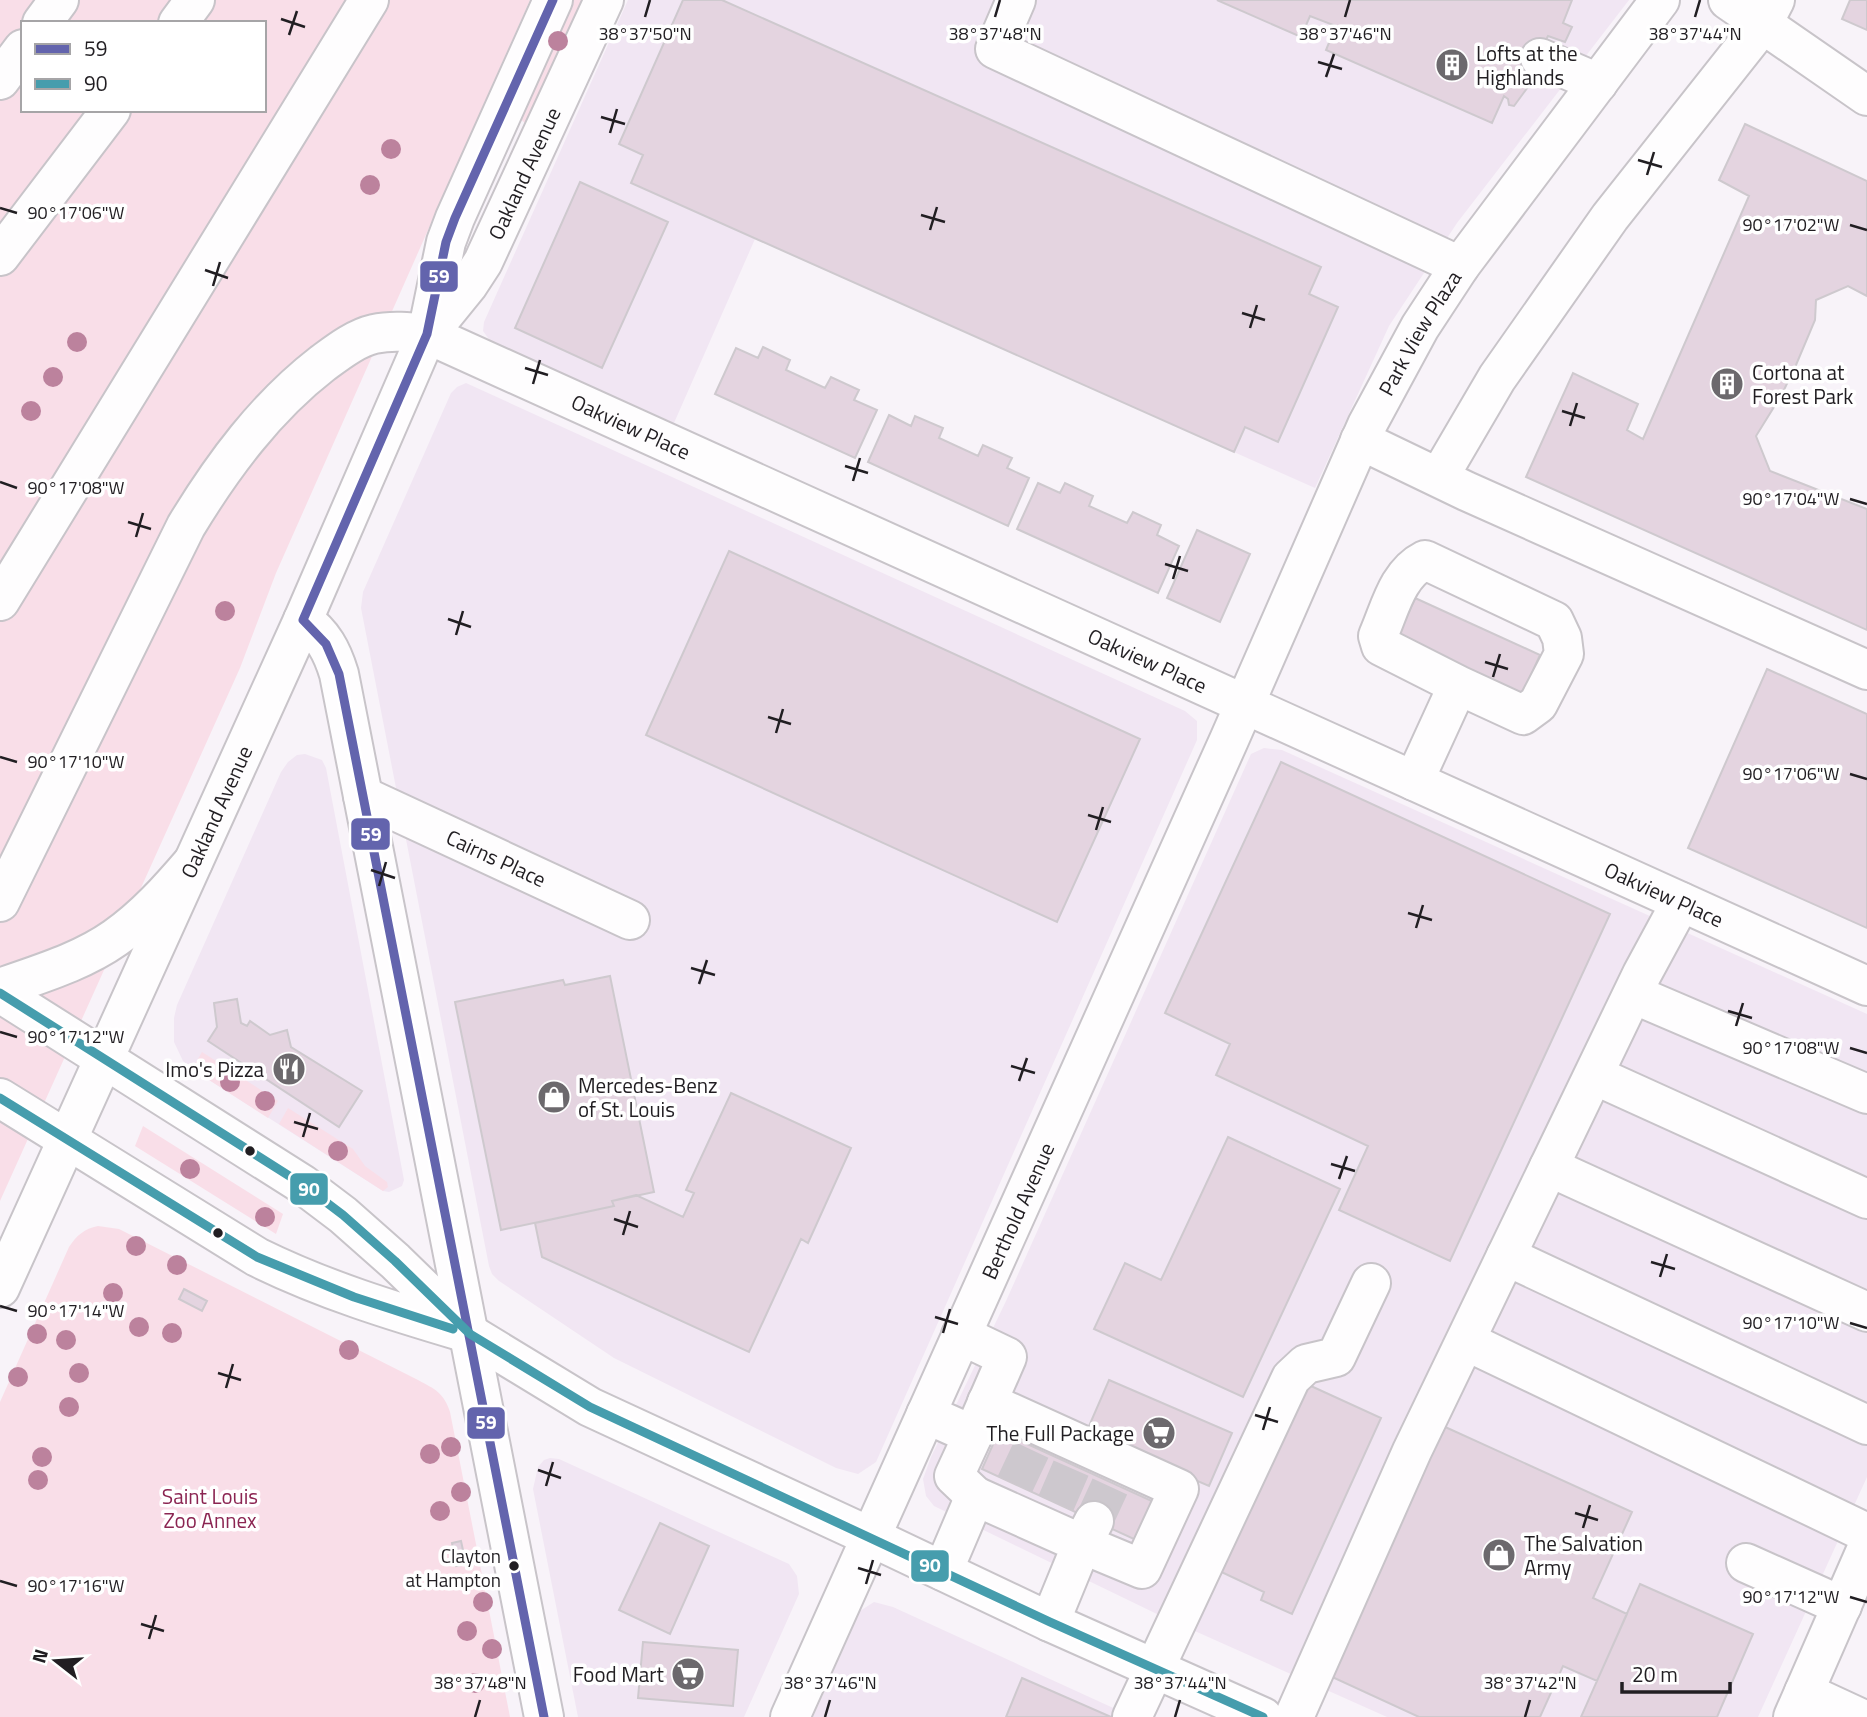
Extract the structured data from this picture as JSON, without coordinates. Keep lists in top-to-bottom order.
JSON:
{
  "streets": {
    "main road": [
      "Oakland Avenue",
      "Park View Plaza",
      "Oakview Place",
      "Cairns Place",
      "Berthold Avenue"
    ]
  },
  "crossings": [
    ["Oakland Avenue", "Oakview Place"],
    ["Park View Plaza", "Oakview Place"],
    ["Park View Plaza", "Berthold Avenue"],
    ["Oakview Place", "Berthold Avenue"]
  ],
  "parks": ["Saint Louis Zoo Annex"],
  "places": {
    "building": ["Lofts at the Highlands", "Cortona at Forest Park"],
    "restaurant": ["Imo's Pizza"],
    "shop": ["Mercedes-Benz of St. Louis", "The Salvation Army"],
    "supermarket": ["The Full Package", "Food Mart"],
    "other": ["Clayton at Hampton"]
  },
  "lines": ["transit line 59", "transit line 90"],
  "legend": ["59", "90"],
  "scale_bar": "20 m",
  "north": "left",
  "coordinates": [
    "38°37'50\"N",
    "38°37'48\"N",
    "38°37'46\"N",
    "38°37'44\"N",
    "90°17'06\"W",
    "90°17'02\"W",
    "90°17'08\"W",
    "90°17'04\"W",
    "90°17'10\"W",
    "90°17'12\"W",
    "90°17'14\"W",
    "90°17'16\"W",
    "38°37'42\"N"
  ]
}
